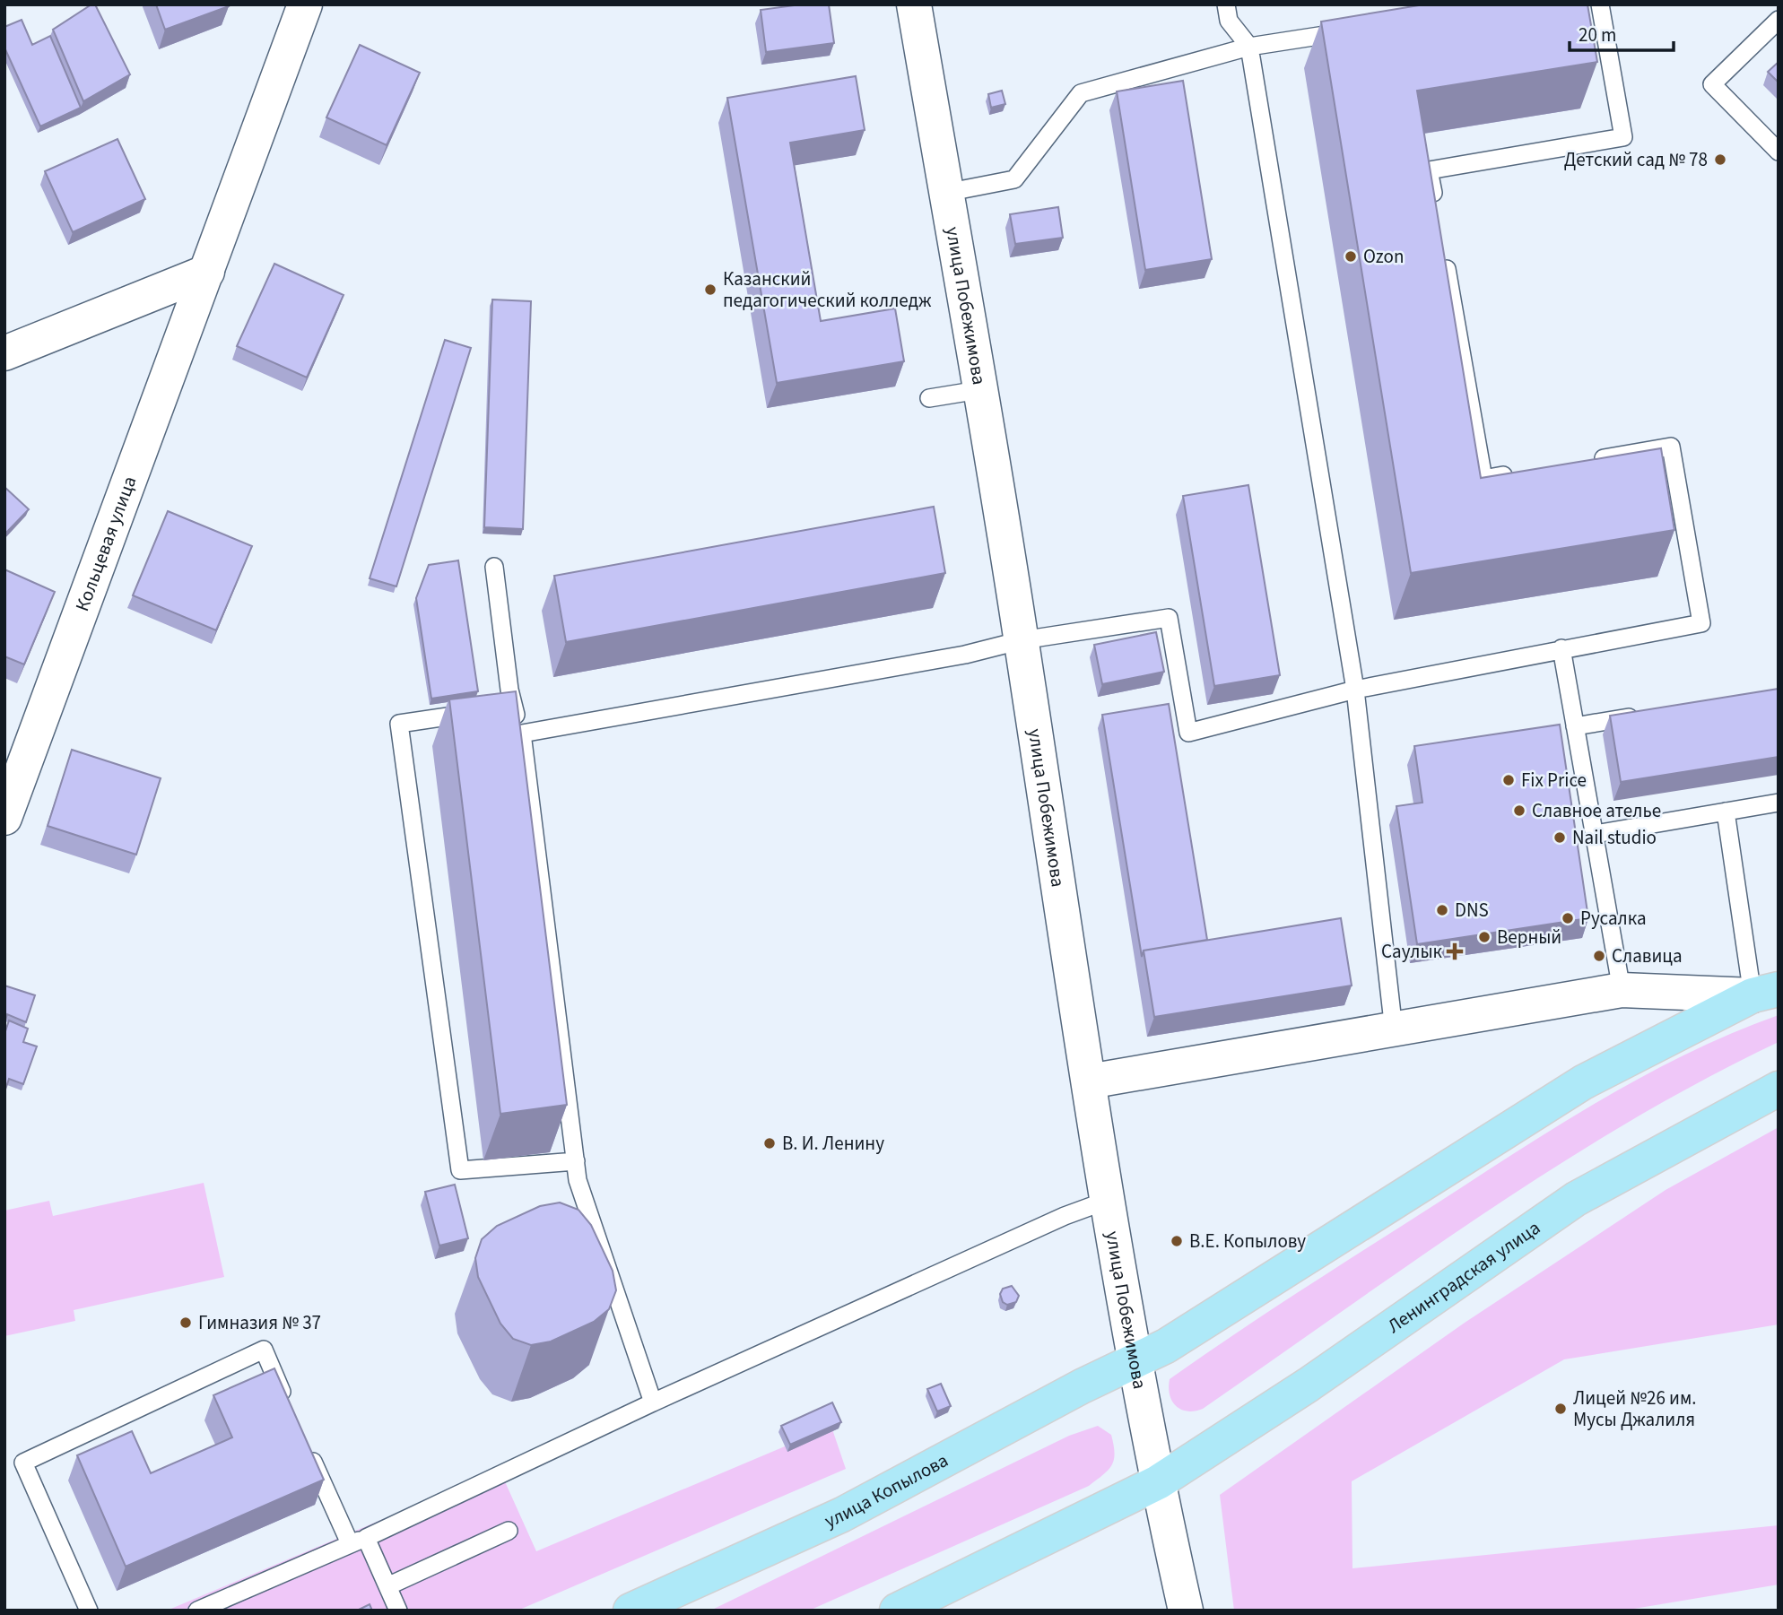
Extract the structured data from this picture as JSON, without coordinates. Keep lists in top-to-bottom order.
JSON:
{
  "streets": {
    "main road": ["Ленинградская улица", "улица Копылова"],
    "street": ["улица Побежимова", "Кольцевая улица"]
  },
  "crossings": [
    ["улица Побежимова", "Ленинградская улица"],
    ["улица Побежимова", "улица Копылова"]
  ],
  "places": {
    "other": [
      "Детский сад № 78",
      "Ozon",
      "Казанский педагогический колледж",
      "Fix Price",
      "Славное ателье",
      "Nail studio",
      "DNS",
      "Русалка",
      "Верный",
      "Славица",
      "В. И. Ленину",
      "В.Е. Копылову",
      "Гимназия № 37",
      "Лицей №26 им. Мусы Джалиля"
    ],
    "health": ["Саулык"]
  },
  "scale_bar": "20 m"
}
